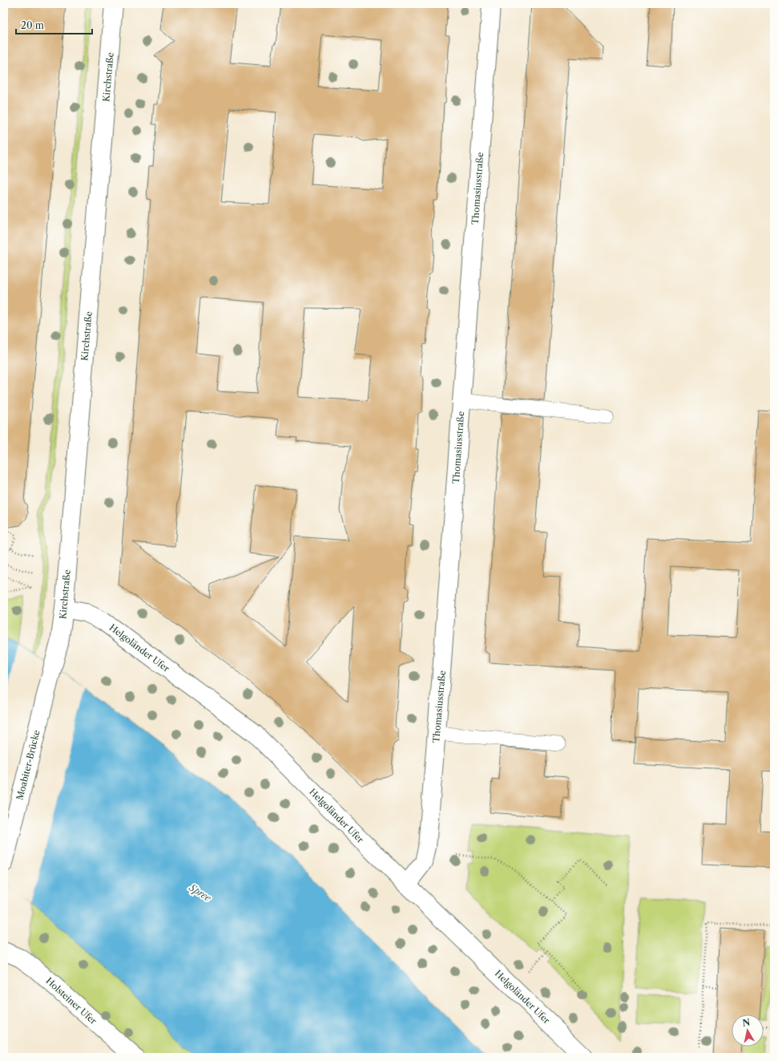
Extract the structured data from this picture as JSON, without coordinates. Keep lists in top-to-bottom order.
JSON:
{
  "streets": {
    "street": [
      "Kirchstraße",
      "Thomasiusstraße",
      "Helgoländer Ufer",
      "Moabiter-Brücke",
      "Holsteiner Ufer"
    ]
  },
  "crossings": [
    ["Kirchstraße", "Helgoländer Ufer"],
    ["Kirchstraße", "Moabiter-Brücke"],
    ["Thomasiusstraße", "Helgoländer Ufer"]
  ],
  "water": ["Spree"],
  "scale_bar": "20 m",
  "north": "top"
}
